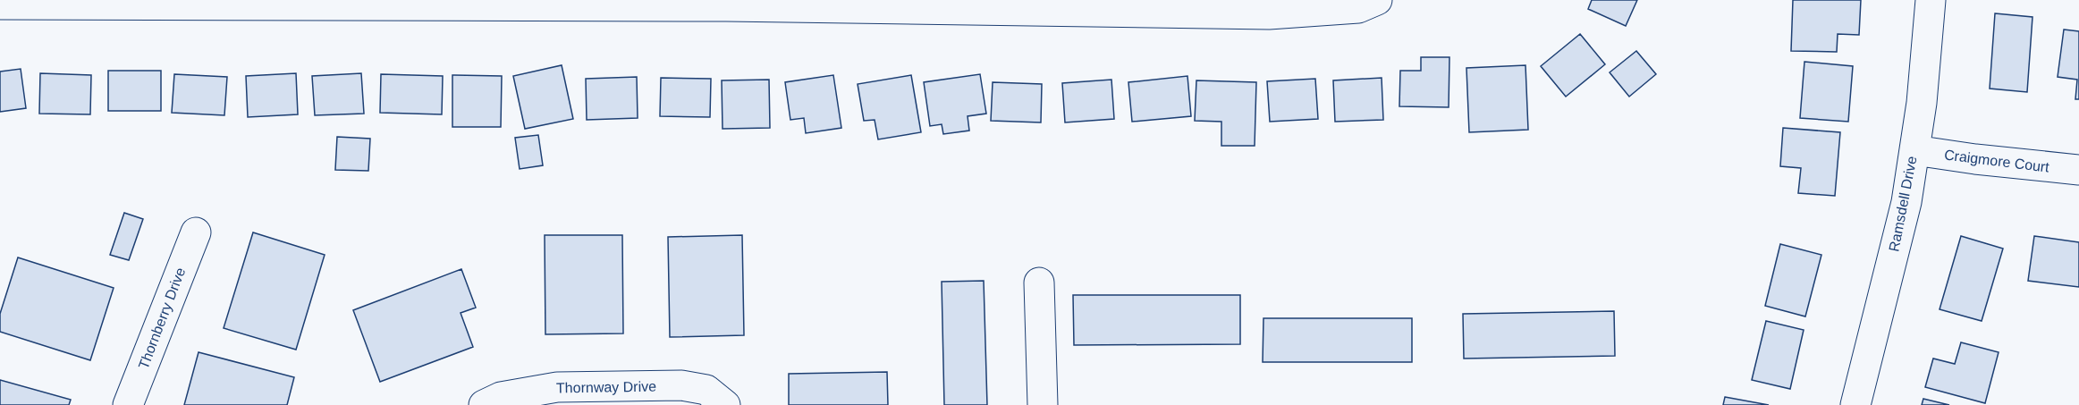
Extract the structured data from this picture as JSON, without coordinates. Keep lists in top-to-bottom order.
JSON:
{
  "streets": {
    "street": [
      "Craigmore Court",
      "Ramsdell Drive",
      "Thornberry Drive",
      "Thornway Drive"
    ]
  },
  "crossings": [
    ["Craigmore Court", "Ramsdell Drive"]
  ]
}
